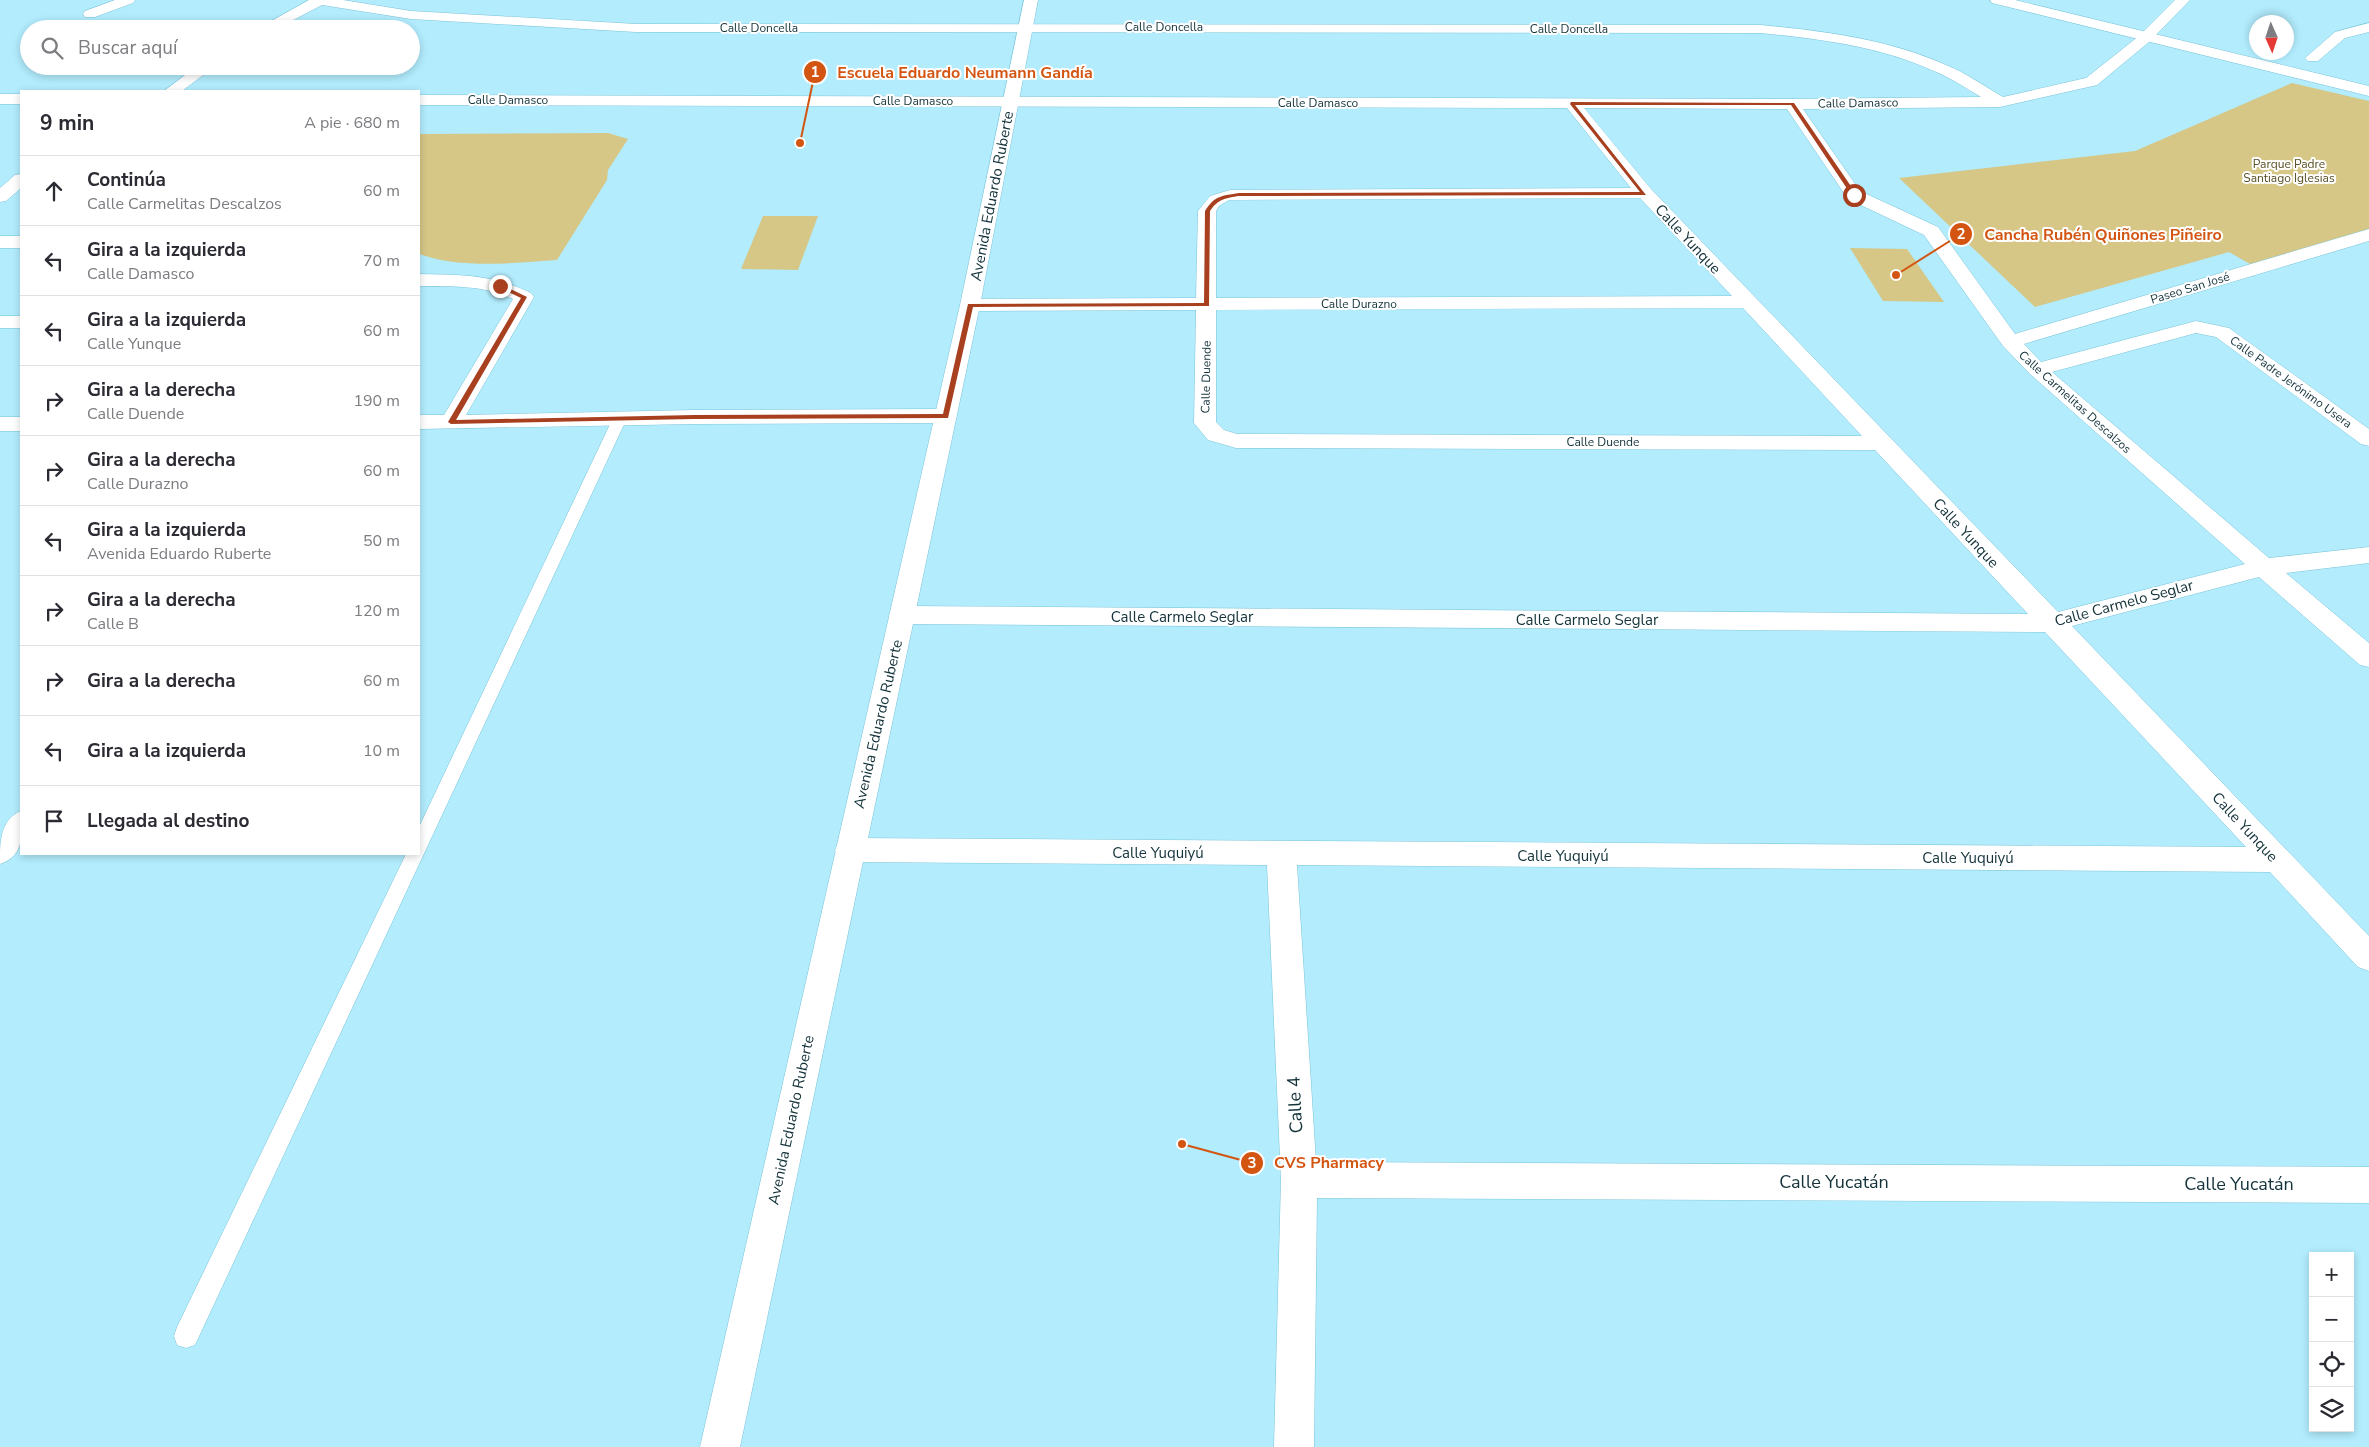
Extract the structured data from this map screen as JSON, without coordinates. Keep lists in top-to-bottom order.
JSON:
{
  "streets": {
    "street": [
      "Calle Doncella",
      "Calle Damasco",
      "Avenida Eduardo Ruberte",
      "Calle Yunque",
      "Paseo San José",
      "Calle Durazno",
      "Calle Duende",
      "Calle Padre Jerónimo Usera",
      "Calle Carmelitas Descalzos",
      "Calle Carmelo Seglar",
      "Calle Yuquiyú",
      "Calle 4",
      "Calle Yucatán"
    ]
  },
  "crossings": [
    ["Calle Doncella", "Calle Damasco"],
    ["Calle Doncella", "Avenida Eduardo Ruberte"],
    ["Calle Damasco", "Avenida Eduardo Ruberte"],
    ["Calle Damasco", "Calle Yunque"],
    ["Calle Damasco", "Calle Carmelitas Descalzos"],
    ["Avenida Eduardo Ruberte", "Calle Durazno"],
    ["Avenida Eduardo Ruberte", "Calle Carmelo Seglar"],
    ["Avenida Eduardo Ruberte", "Calle Yuquiyú"],
    ["Calle Yunque", "Calle Durazno"],
    ["Calle Yunque", "Calle Duende"],
    ["Calle Yunque", "Calle Carmelo Seglar"],
    ["Calle Yunque", "Calle Yuquiyú"],
    ["Paseo San José", "Calle Carmelitas Descalzos"],
    ["Calle Durazno", "Calle Duende"],
    ["Calle Padre Jerónimo Usera", "Calle Carmelitas Descalzos"],
    ["Calle Carmelitas Descalzos", "Calle Carmelo Seglar"],
    ["Calle Yuquiyú", "Calle 4"],
    ["Calle 4", "Calle Yucatán"]
  ],
  "parks": ["Parque Padre Santiago Iglesias"],
  "places": ["Escuela Eduardo Neumann Gandía", "Cancha Rubén Quiñones Piñeiro", "CVS Pharmacy"],
  "north": "bottom",
  "page": {
    "search": "Buscar aquí",
    "heading": ["9 min", "A pie · 680 m"],
    "list": [
      ["Continúa", "Calle Carmelitas Descalzos", "60 m"],
      ["Gira a la izquierda", "Calle Damasco", "70 m"],
      ["Gira a la izquierda", "Calle Yunque", "60 m"],
      ["Gira a la derecha", "Calle Duende", "190 m"],
      ["Gira a la derecha", "Calle Durazno", "60 m"],
      ["Gira a la izquierda", "Avenida Eduardo Ruberte", "50 m"],
      ["Gira a la derecha", "Calle B", "120 m"],
      ["Gira a la derecha", "60 m"],
      ["Gira a la izquierda", "10 m"],
      "Llegada al destino"
    ],
    "map_buttons": ["+", "−"]
  }
}
